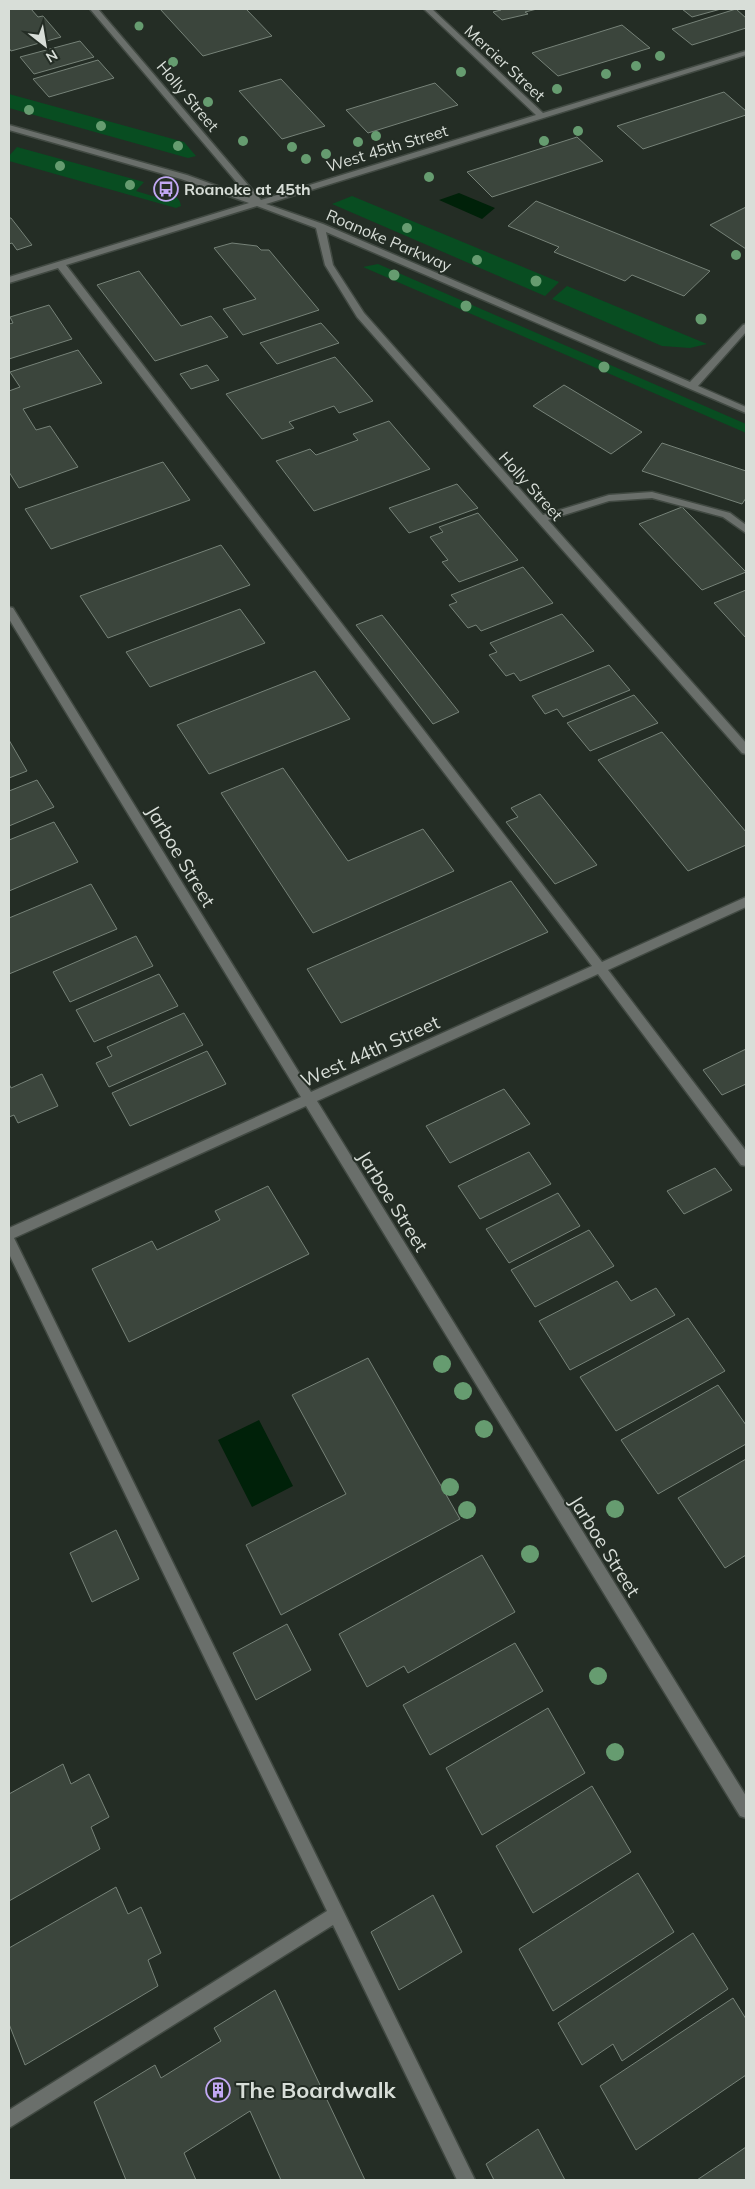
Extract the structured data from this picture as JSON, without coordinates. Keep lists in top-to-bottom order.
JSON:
{
  "streets": {
    "street": [
      "Mercier Street",
      "Holly Street",
      "West 45th Street",
      "Roanoke Parkway",
      "Jarboe Street",
      "West 44th Street"
    ]
  },
  "crossings": [
    ["Mercier Street", "West 45th Street"],
    ["Holly Street", "West 45th Street"],
    ["Holly Street", "Roanoke Parkway"],
    ["West 45th Street", "Roanoke Parkway"],
    ["Jarboe Street", "West 44th Street"]
  ],
  "places": {
    "bus stop": ["Roanoke at 45th"],
    "building": ["The Boardwalk"]
  },
  "north": "bottom right"
}
